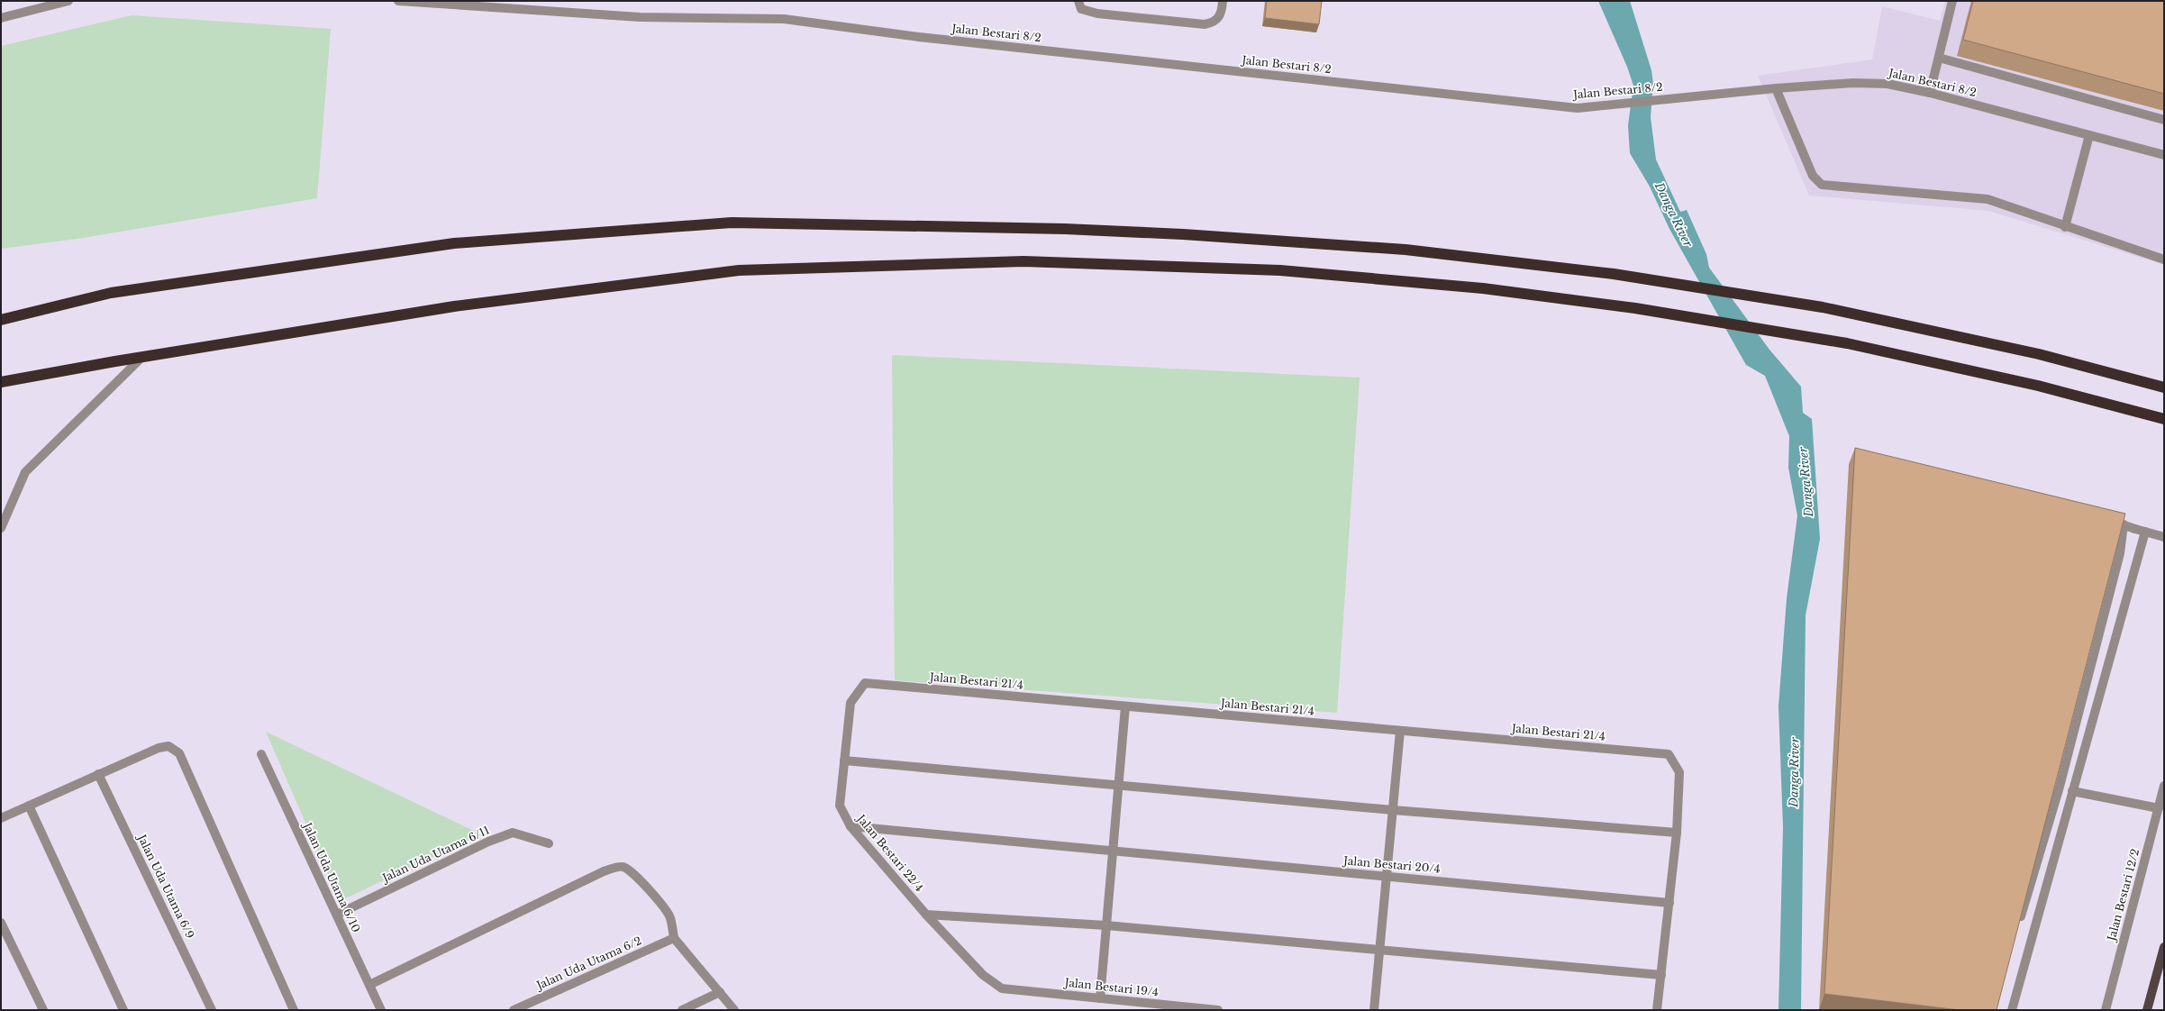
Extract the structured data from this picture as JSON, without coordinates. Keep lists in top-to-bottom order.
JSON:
{
  "streets": {
    "street": [
      "Jalan Bestari 8/2",
      "Jalan Bestari 21/4",
      "Jalan Bestari 22/4",
      "Jalan Uda Utama 6/11",
      "Jalan Bestari 20/4",
      "Jalan Uda Utama 6/10",
      "Jalan Uda Utama 6/9",
      "Jalan Bestari 12/2",
      "Jalan Uda Utama 6/2",
      "Jalan Bestari 19/4"
    ]
  },
  "crossings": [
    ["Jalan Bestari 21/4", "Jalan Bestari 22/4"],
    ["Jalan Bestari 22/4", "Jalan Bestari 20/4"],
    ["Jalan Bestari 22/4", "Jalan Bestari 19/4"],
    ["Jalan Uda Utama 6/11", "Jalan Uda Utama 6/10"]
  ],
  "water": ["Danga River"]
}
